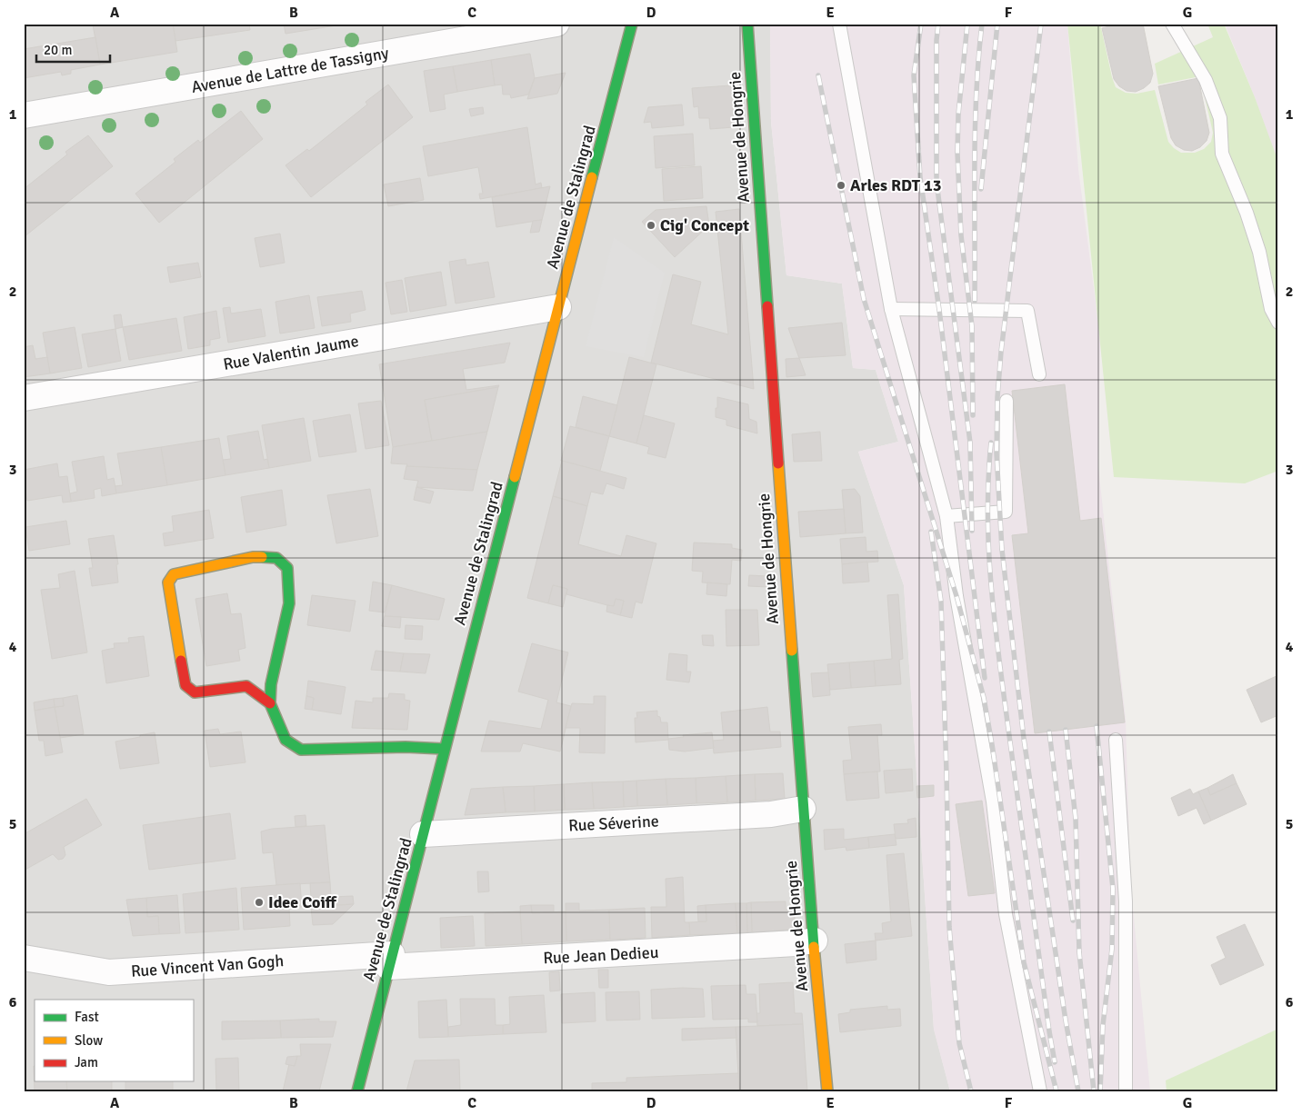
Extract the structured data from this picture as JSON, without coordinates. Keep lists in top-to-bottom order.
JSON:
{
  "streets": {
    "street": [
      "Avenue de Lattre de Tassigny",
      "Avenue de Hongrie",
      "Avenue de Stalingrad",
      "Rue Valentin Jaume",
      "Rue Séverine",
      "Rue Jean Dedieu",
      "Rue Vincent Van Gogh"
    ]
  },
  "crossings": [
    ["Avenue de Hongrie", "Rue Séverine"],
    ["Avenue de Hongrie", "Rue Jean Dedieu"],
    ["Avenue de Stalingrad", "Rue Valentin Jaume"],
    ["Avenue de Stalingrad", "Rue Séverine"],
    ["Avenue de Stalingrad", "Rue Jean Dedieu"],
    ["Avenue de Stalingrad", "Rue Vincent Van Gogh"],
    ["Rue Jean Dedieu", "Rue Vincent Van Gogh"]
  ],
  "places": ["Arles RDT 13", "Cig' Concept", "Idee Coiff"],
  "legend": ["Fast", "Slow", "Jam"],
  "scale_bar": "20 m",
  "grid": {
    "columns": [
      "A",
      "B",
      "C",
      "D",
      "E",
      "F",
      "G"
    ],
    "rows": [
      "1",
      "2",
      "3",
      "4",
      "5",
      "6"
    ]
  }
}
